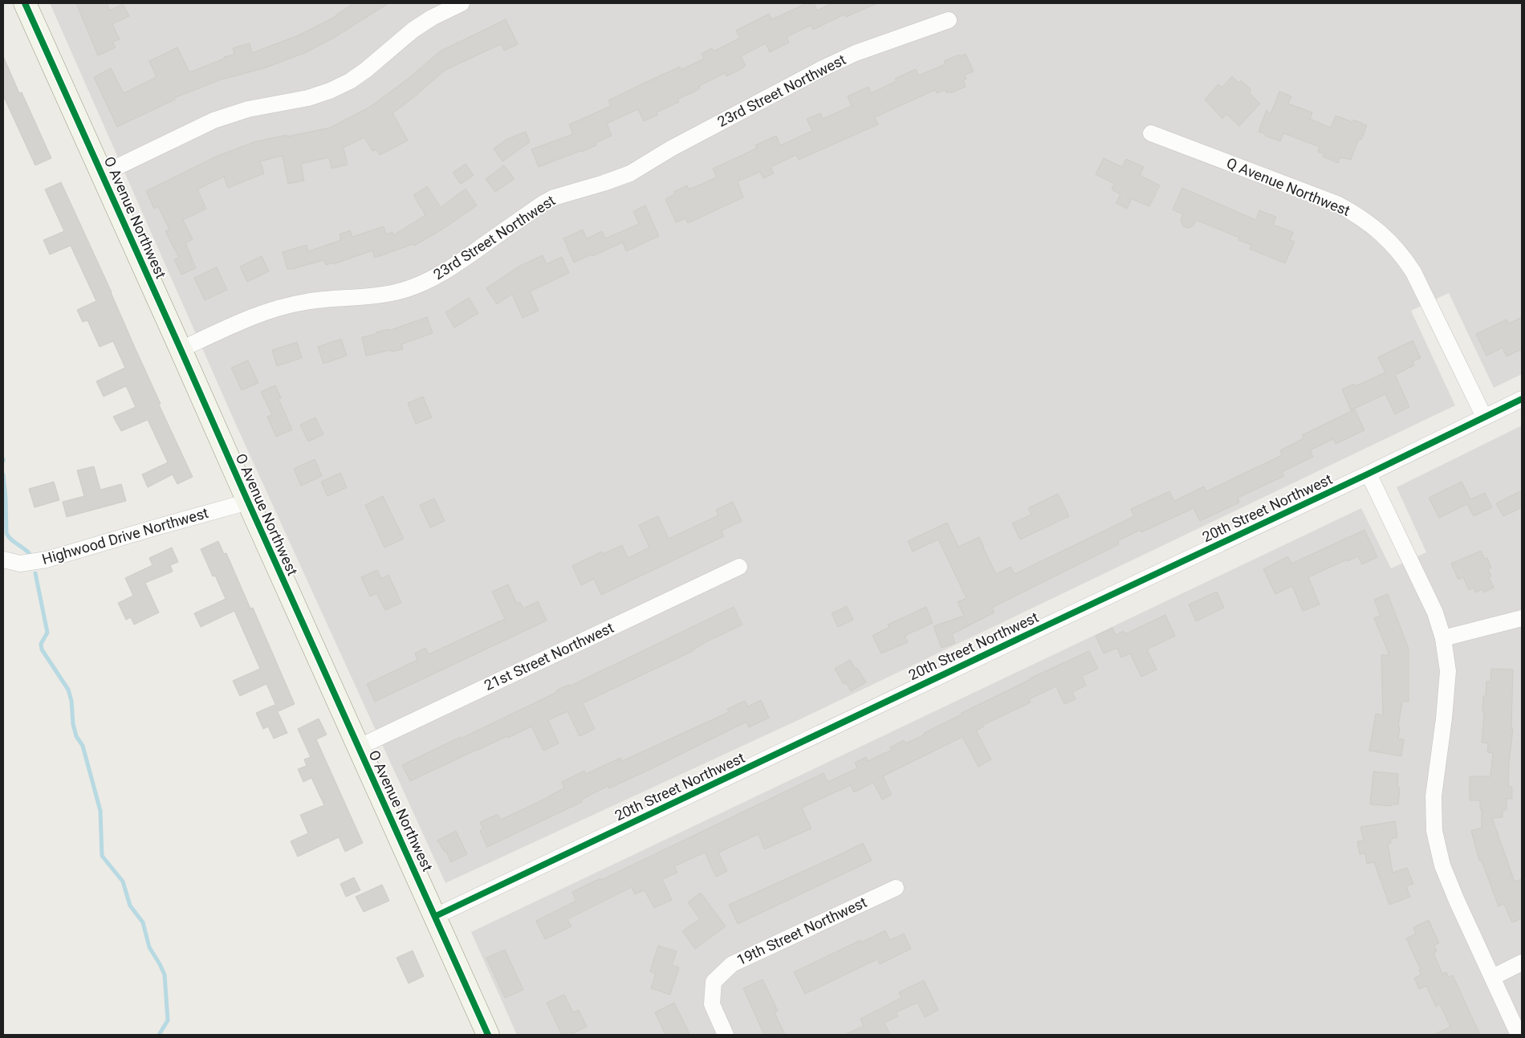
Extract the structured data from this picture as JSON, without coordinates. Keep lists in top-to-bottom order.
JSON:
{
  "streets": {
    "street": [
      "23rd Street Northwest",
      "Q Avenue Northwest",
      "O Avenue Northwest",
      "20th Street Northwest",
      "Highwood Drive Northwest",
      "21st Street Northwest",
      "19th Street Northwest"
    ]
  },
  "crossings": [
    ["23rd Street Northwest", "O Avenue Northwest"],
    ["Q Avenue Northwest", "20th Street Northwest"],
    ["O Avenue Northwest", "20th Street Northwest"],
    ["O Avenue Northwest", "Highwood Drive Northwest"],
    ["O Avenue Northwest", "21st Street Northwest"]
  ]
}
